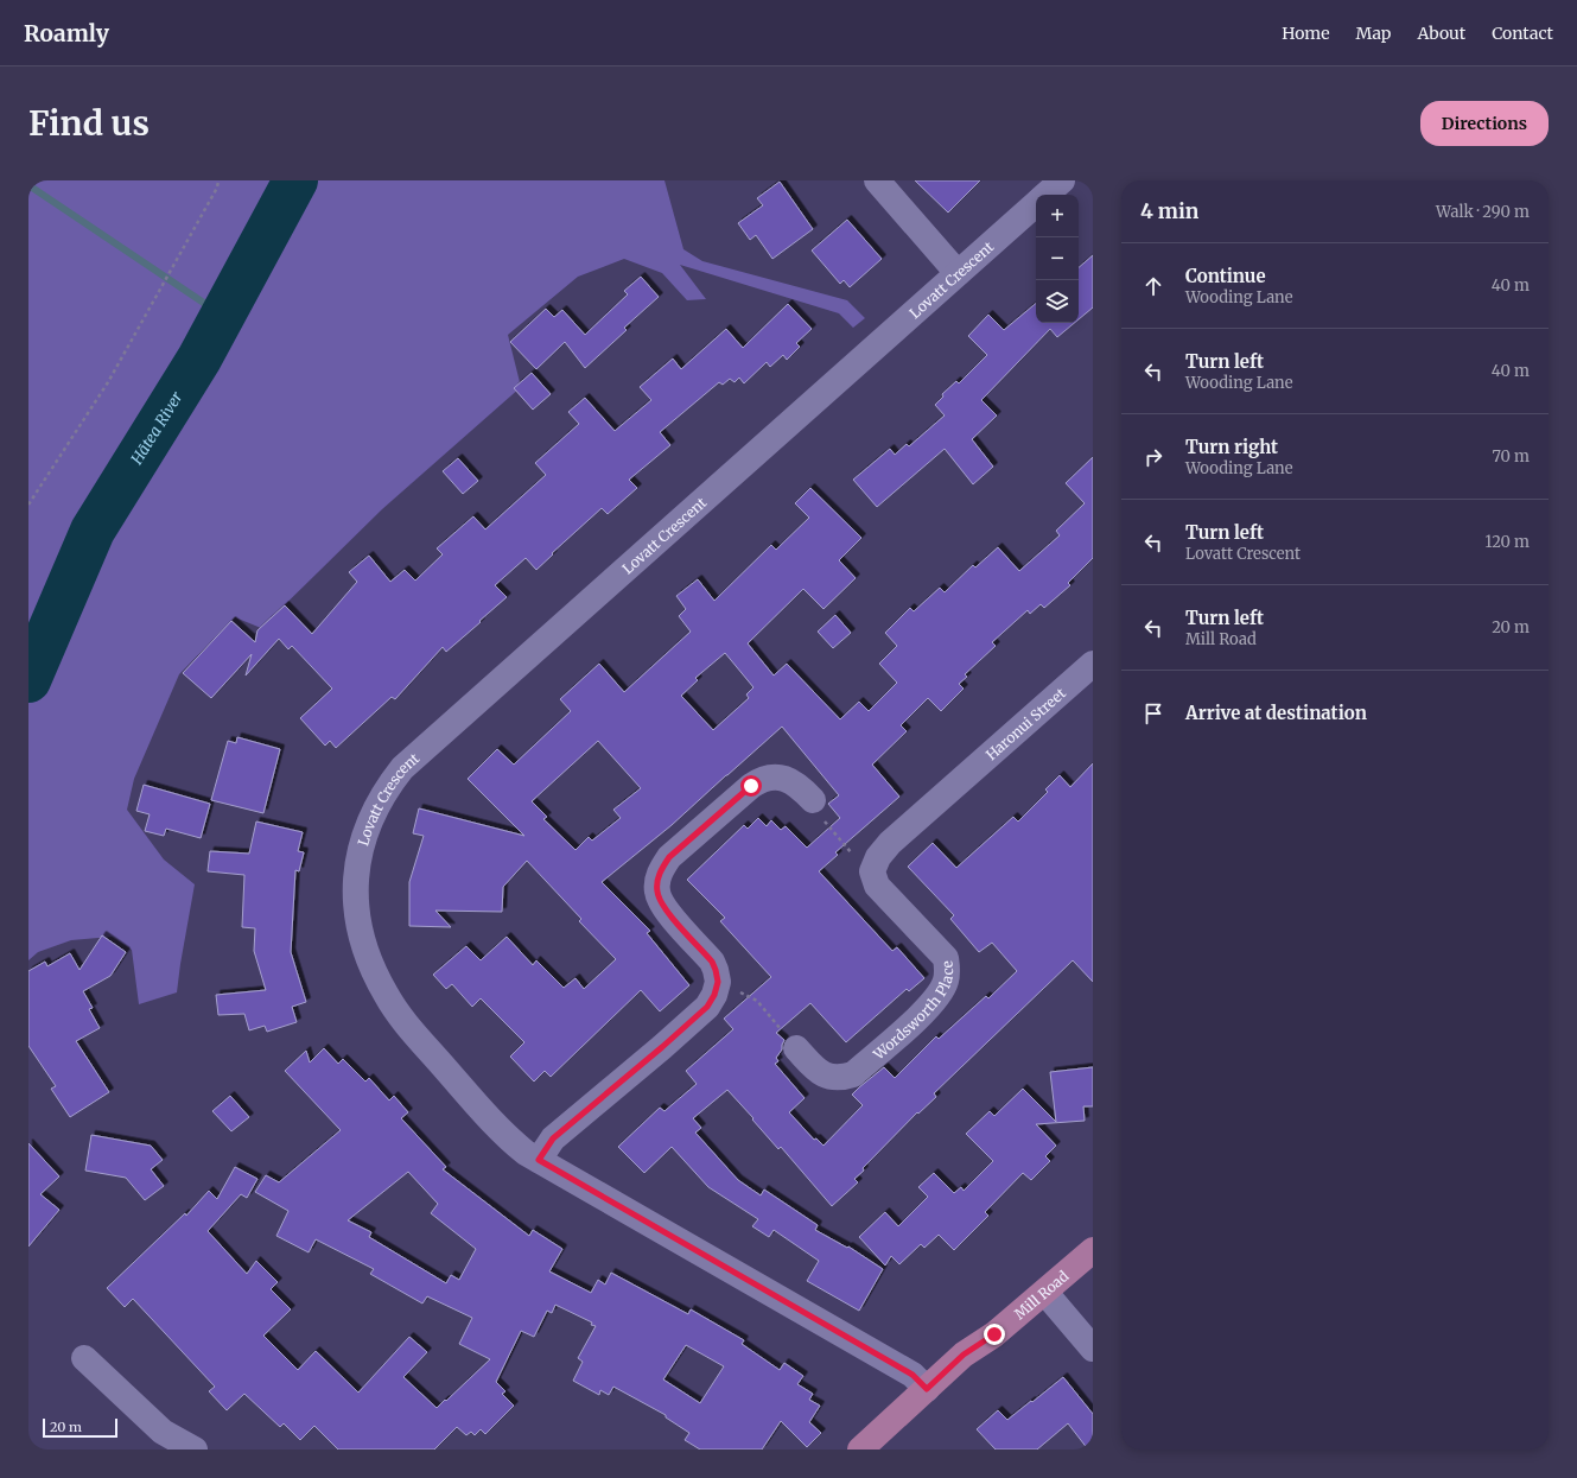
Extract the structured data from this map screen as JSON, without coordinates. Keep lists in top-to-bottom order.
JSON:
{
  "streets": {
    "main road": ["Mill Road"],
    "street": ["Lovatt Crescent", "Haronui Street", "Wordsworth Place"]
  },
  "crossings": [
    ["Lovatt Crescent", "Mill Road"],
    ["Haronui Street", "Wordsworth Place"]
  ],
  "water": ["Hātea River"],
  "scale_bar": "20 m",
  "page": {
    "header": "Roamly",
    "nav": [
      "Home",
      "Map",
      "About",
      "Contact"
    ],
    "buttons": "Directions",
    "title": "Find us",
    "heading": ["4 min", "Walk · 290 m"],
    "map_buttons": ["+", "−"],
    "list": [
      ["Continue", "Wooding Lane", "40 m"],
      ["Turn left", "Wooding Lane", "40 m"],
      ["Turn right", "Wooding Lane", "70 m"],
      ["Turn left", "Lovatt Crescent", "120 m"],
      ["Turn left", "Mill Road", "20 m"],
      "Arrive at destination"
    ],
    "scale": "20 m"
  }
}
